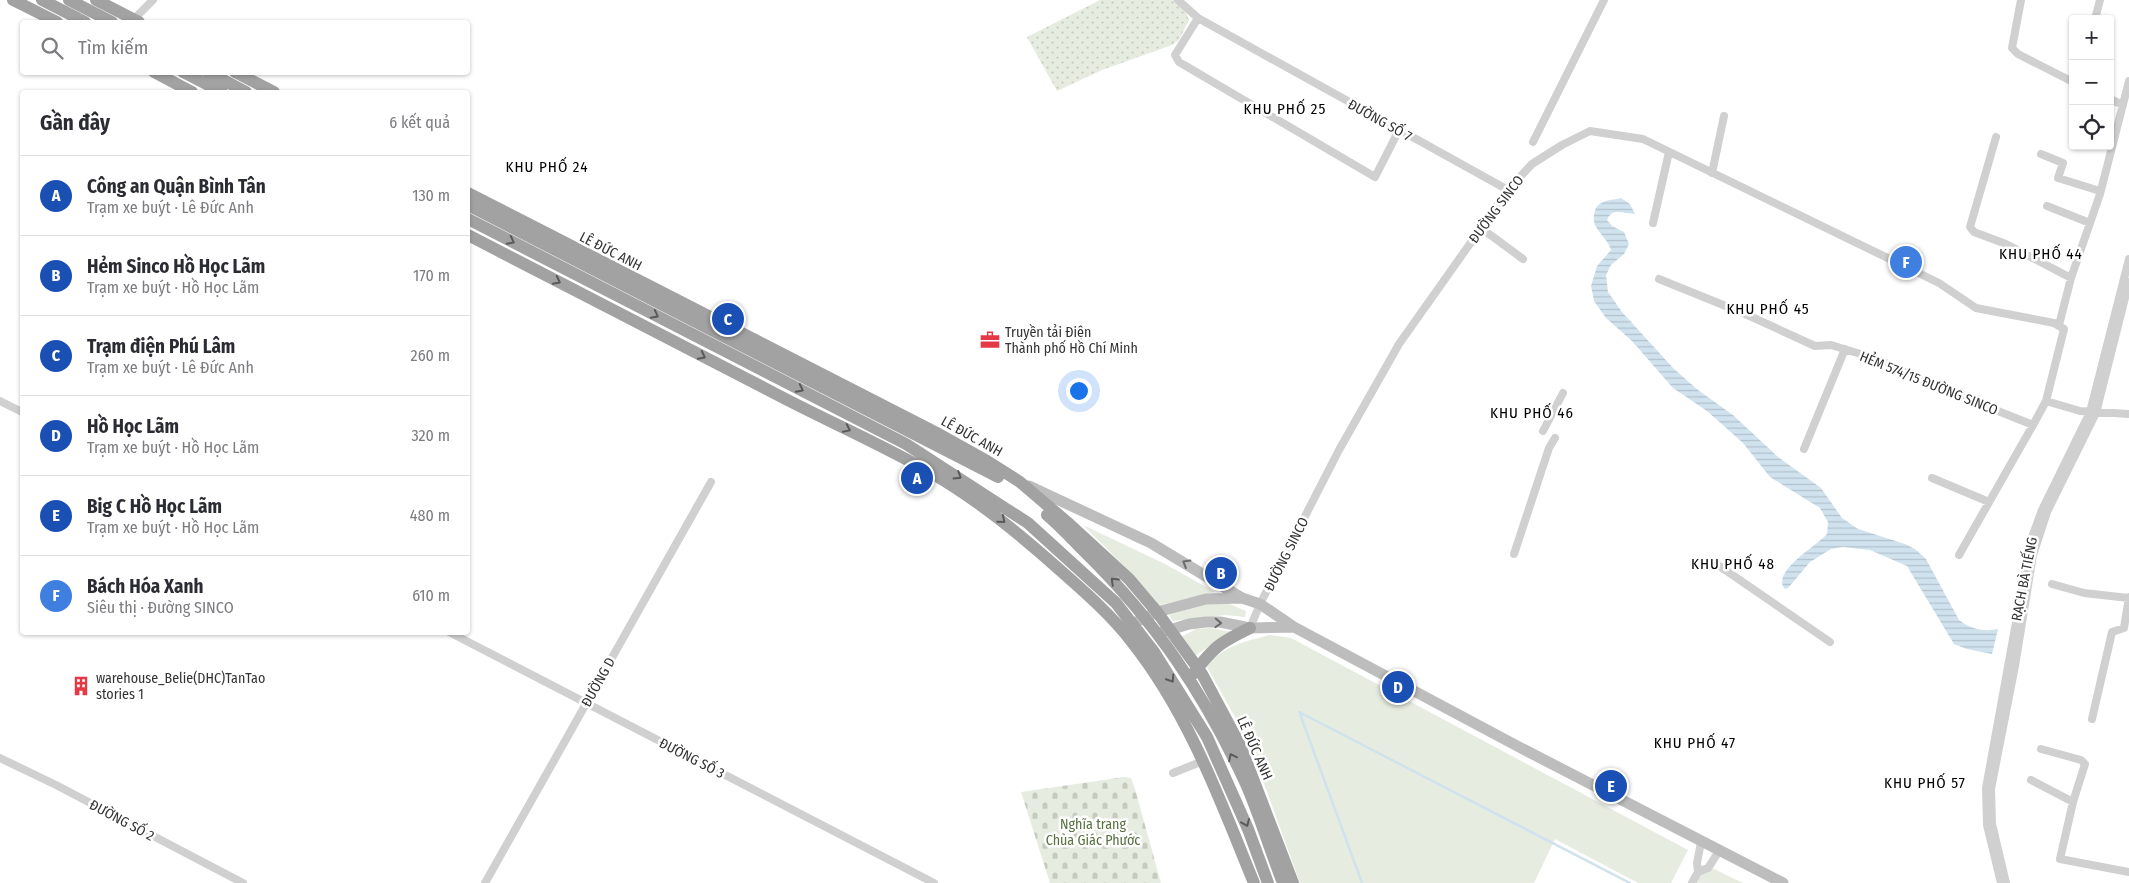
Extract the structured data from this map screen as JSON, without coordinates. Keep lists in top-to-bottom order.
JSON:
{
  "streets": {
    "highway": ["LÊ ĐỨC ANH"],
    "street": [
      "ĐƯỜNG SỐ 7",
      "ĐƯỜNG SINCO",
      "HẺM 574/15 ĐƯỜNG SINCO",
      "RẠCH BÀ TIẾNG",
      "ĐƯỜNG D",
      "ĐƯỜNG SỐ 3",
      "ĐƯỜNG SỐ 2"
    ]
  },
  "crossings": [
    ["ĐƯỜNG SỐ 7", "ĐƯỜNG SINCO"],
    ["ĐƯỜNG D", "ĐƯỜNG SỐ 3"]
  ],
  "districts": [
    "KHU PHỐ 25",
    "KHU PHỐ 24",
    "KHU PHỐ 44",
    "KHU PHỐ 45",
    "KHU PHỐ 46",
    "KHU PHỐ 48",
    "KHU PHỐ 47",
    "KHU PHỐ 57"
  ],
  "parks": ["Nghĩa trang Chùa Giác Phước"],
  "places": {
    "office": ["Truyền tải Điện Thành phố Hồ Chí Minh"],
    "building": ["warehouse_Belie(DHC)TanTao stories 1"]
  },
  "page": {
    "map_buttons": ["+", "−"],
    "search": "Tìm kiếm",
    "heading": ["Gần đây", "6 kết quả"],
    "list": [
      {
        "mark": "A",
        "name": "Công an Quận Bình Tân",
        "note": "Trạm xe buýt · Lê Đức Anh",
        "value": "130 m"
      },
      {
        "mark": "B",
        "name": "Hẻm Sinco Hồ Học Lãm",
        "note": "Trạm xe buýt · Hồ Học Lãm",
        "value": "170 m"
      },
      {
        "mark": "C",
        "name": "Trạm điện Phú Lâm",
        "note": "Trạm xe buýt · Lê Đức Anh",
        "value": "260 m"
      },
      {
        "mark": "D",
        "name": "Hồ Học Lãm",
        "note": "Trạm xe buýt · Hồ Học Lãm",
        "value": "320 m"
      },
      {
        "mark": "E",
        "name": "Big C Hồ Học Lãm",
        "note": "Trạm xe buýt · Hồ Học Lãm",
        "value": "480 m"
      },
      {
        "mark": "F",
        "name": "Bách Hóa Xanh",
        "note": "Siêu thị · Đường SINCO",
        "value": "610 m"
      }
    ],
    "pins": [
      "F",
      "C",
      "A",
      "B",
      "D",
      "E"
    ]
  }
}
